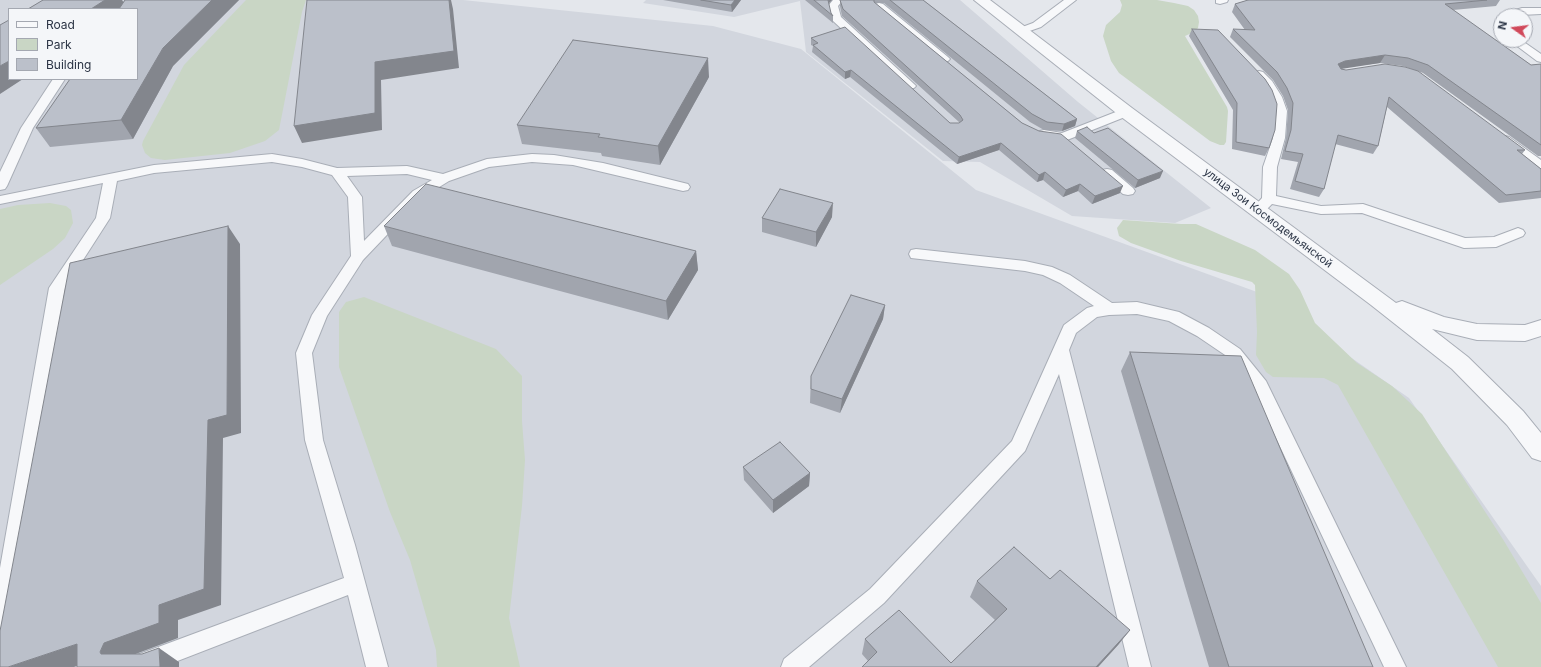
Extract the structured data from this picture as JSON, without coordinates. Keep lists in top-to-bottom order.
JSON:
{
  "streets": {
    "street": ["улица Зои Космодемьянской"]
  },
  "legend": ["Road", "Park", "Building"],
  "north": "left"
}
